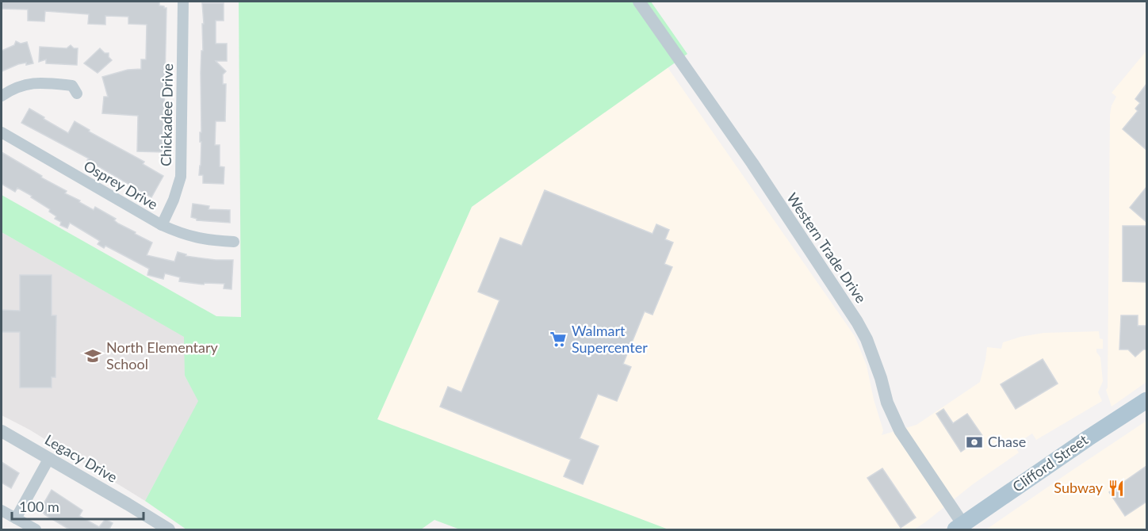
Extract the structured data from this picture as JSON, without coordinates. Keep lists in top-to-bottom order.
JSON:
{
  "streets": {
    "main road": ["Clifford Street"],
    "street": [
      "Chickadee Drive",
      "Osprey Drive",
      "Western Trade Drive",
      "Legacy Drive"
    ]
  },
  "crossings": [
    ["Chickadee Drive", "Osprey Drive"],
    ["Western Trade Drive", "Clifford Street"]
  ],
  "places": {
    "supermarket": ["Walmart Supercenter"],
    "school or university": ["North Elementary School"],
    "bank": ["Chase"],
    "restaurant": ["Subway"]
  },
  "scale_bar": "100 m"
}
